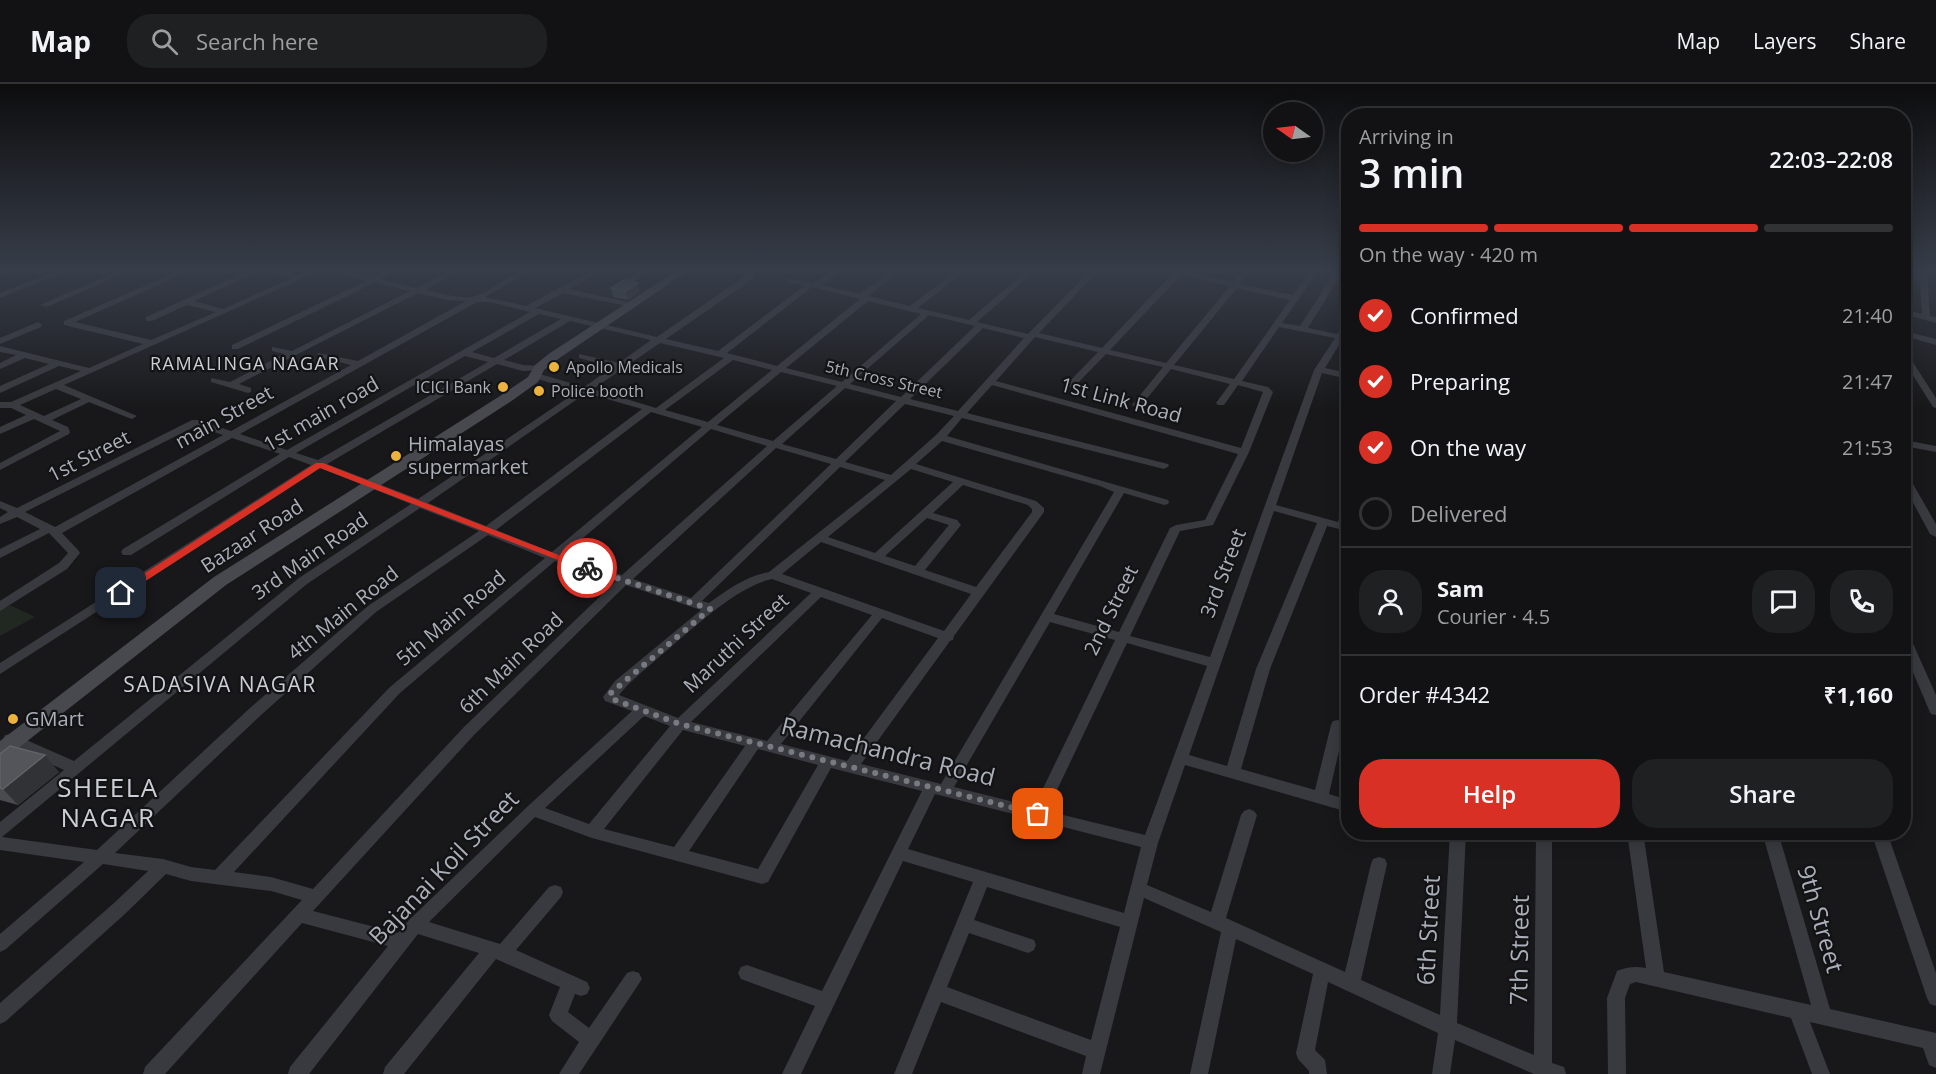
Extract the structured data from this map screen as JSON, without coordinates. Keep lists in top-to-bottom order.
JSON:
{
  "streets": {
    "main road": ["Bazaar Road"],
    "street": [
      "5th Cross Street",
      "1st Link Road",
      "1st main road",
      "main Street",
      "1st Street",
      "3rd Main Road",
      "3rd Street",
      "2nd Street",
      "4th Main Road",
      "5th Main Road",
      "Maruthi Street",
      "6th Main Road",
      "Ramachandra Road",
      "Bajanai Koil Street",
      "9th Street",
      "6th Street",
      "7th Street"
    ]
  },
  "crossings": [
    ["5th Cross Street", "Bazaar Road"],
    ["5th Cross Street", "3rd Main Road"],
    ["5th Cross Street", "4th Main Road"],
    ["5th Cross Street", "5th Main Road"],
    ["5th Cross Street", "6th Main Road"],
    ["1st Link Road", "2nd Street"],
    ["main Street", "1st Street"],
    ["3rd Street", "Ramachandra Road"],
    ["2nd Street", "Ramachandra Road"],
    ["Maruthi Street", "Ramachandra Road"],
    ["Ramachandra Road", "Bajanai Koil Street"]
  ],
  "districts": ["RAMALINGA NAGAR", "SADASIVA NAGAR", "SHEELA NAGAR"],
  "places": [
    "Apollo Medicals",
    "ICICI Bank",
    "Police booth",
    "Himalayas supermarket",
    "GMart"
  ],
  "north": "left",
  "page": {
    "header": "Map",
    "search": "Search here",
    "nav": ["Map", "Layers", "Share"],
    "heading": ["3 min", "Arriving in", "22:03–22:08"],
    "panel": [
      "Sam",
      "Courier · 4.5",
      "Order #4342",
      "₹1,160"
    ],
    "bar": "On the way · 420 m",
    "list": [
      ["Confirmed", "21:40"],
      ["Preparing", "21:47"],
      ["On the way", "21:53"],
      "Delivered"
    ],
    "buttons": ["Help", "Share"]
  }
}
